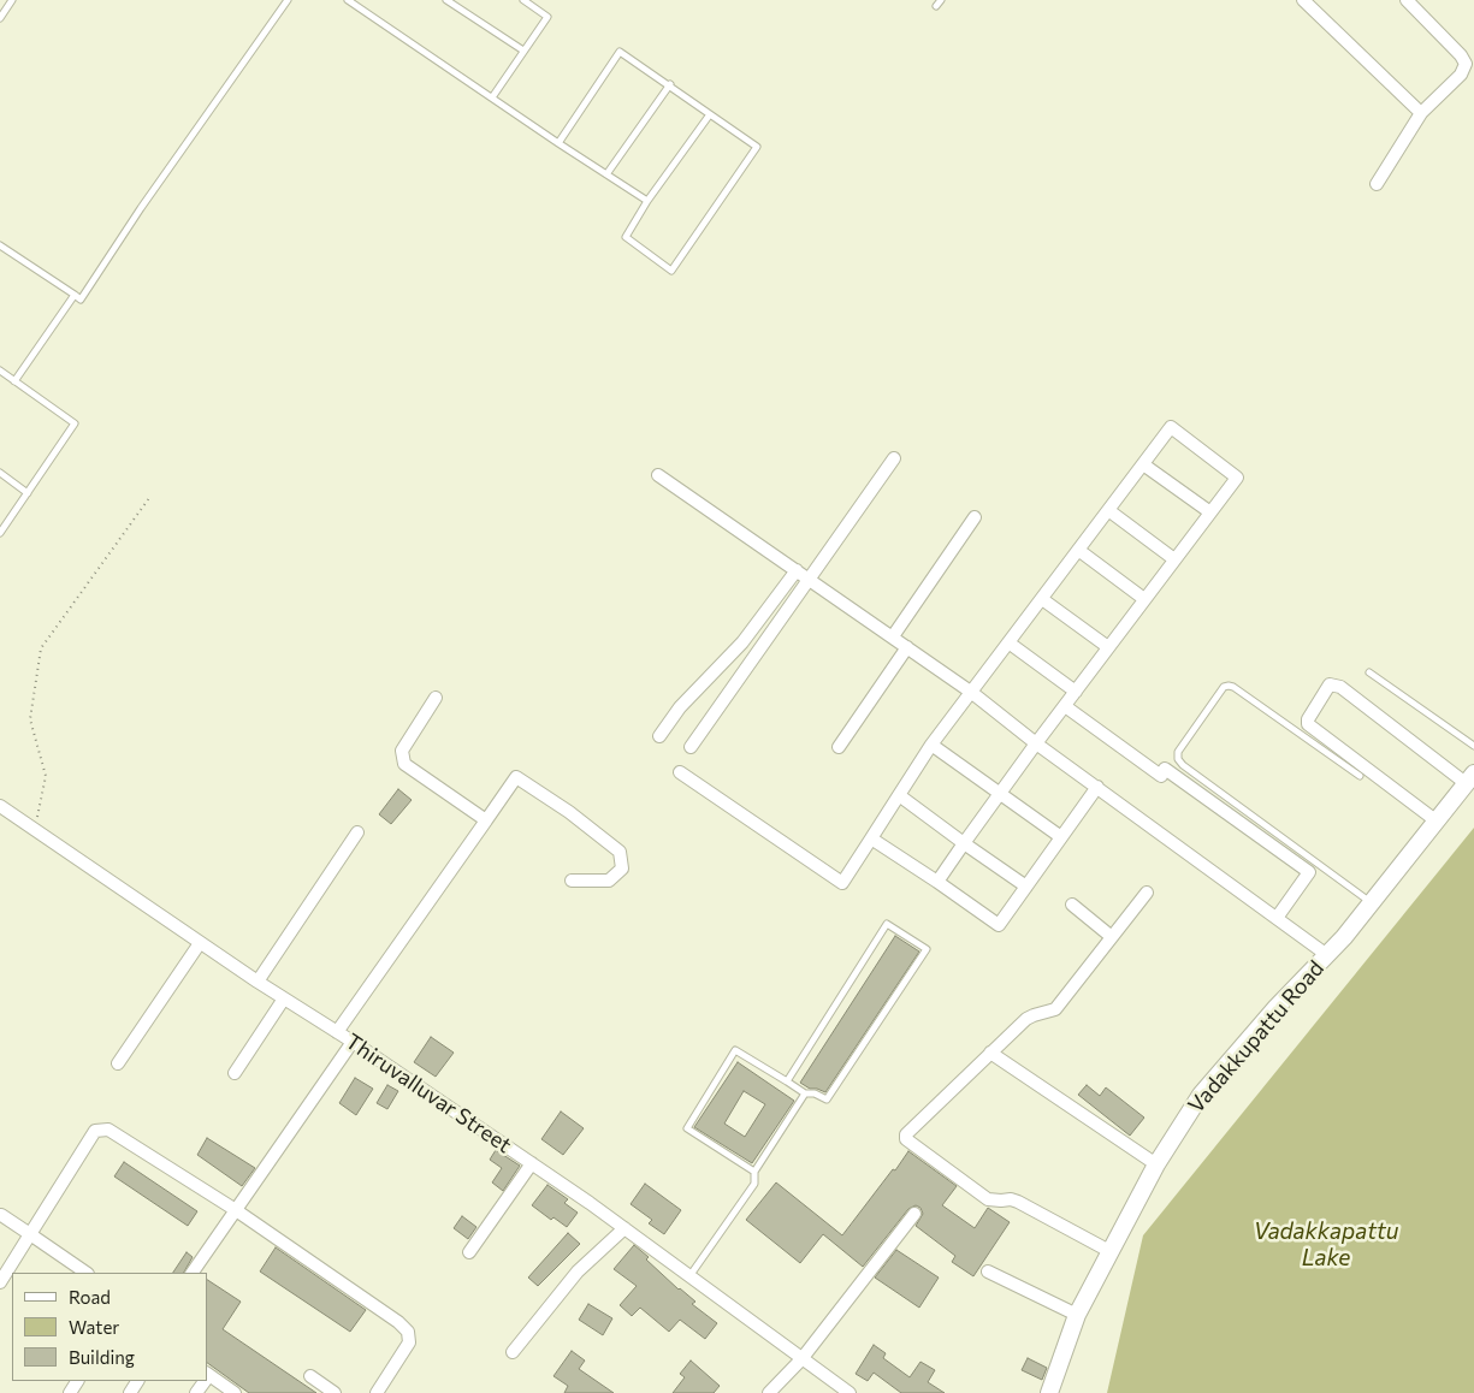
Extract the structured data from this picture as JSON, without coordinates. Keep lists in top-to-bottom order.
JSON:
{
  "streets": {
    "street": ["Vadakkupattu Road", "Thiruvalluvar Street"]
  },
  "water": ["Vadakkapattu Lake"],
  "legend": ["Road", "Water", "Building"]
}
